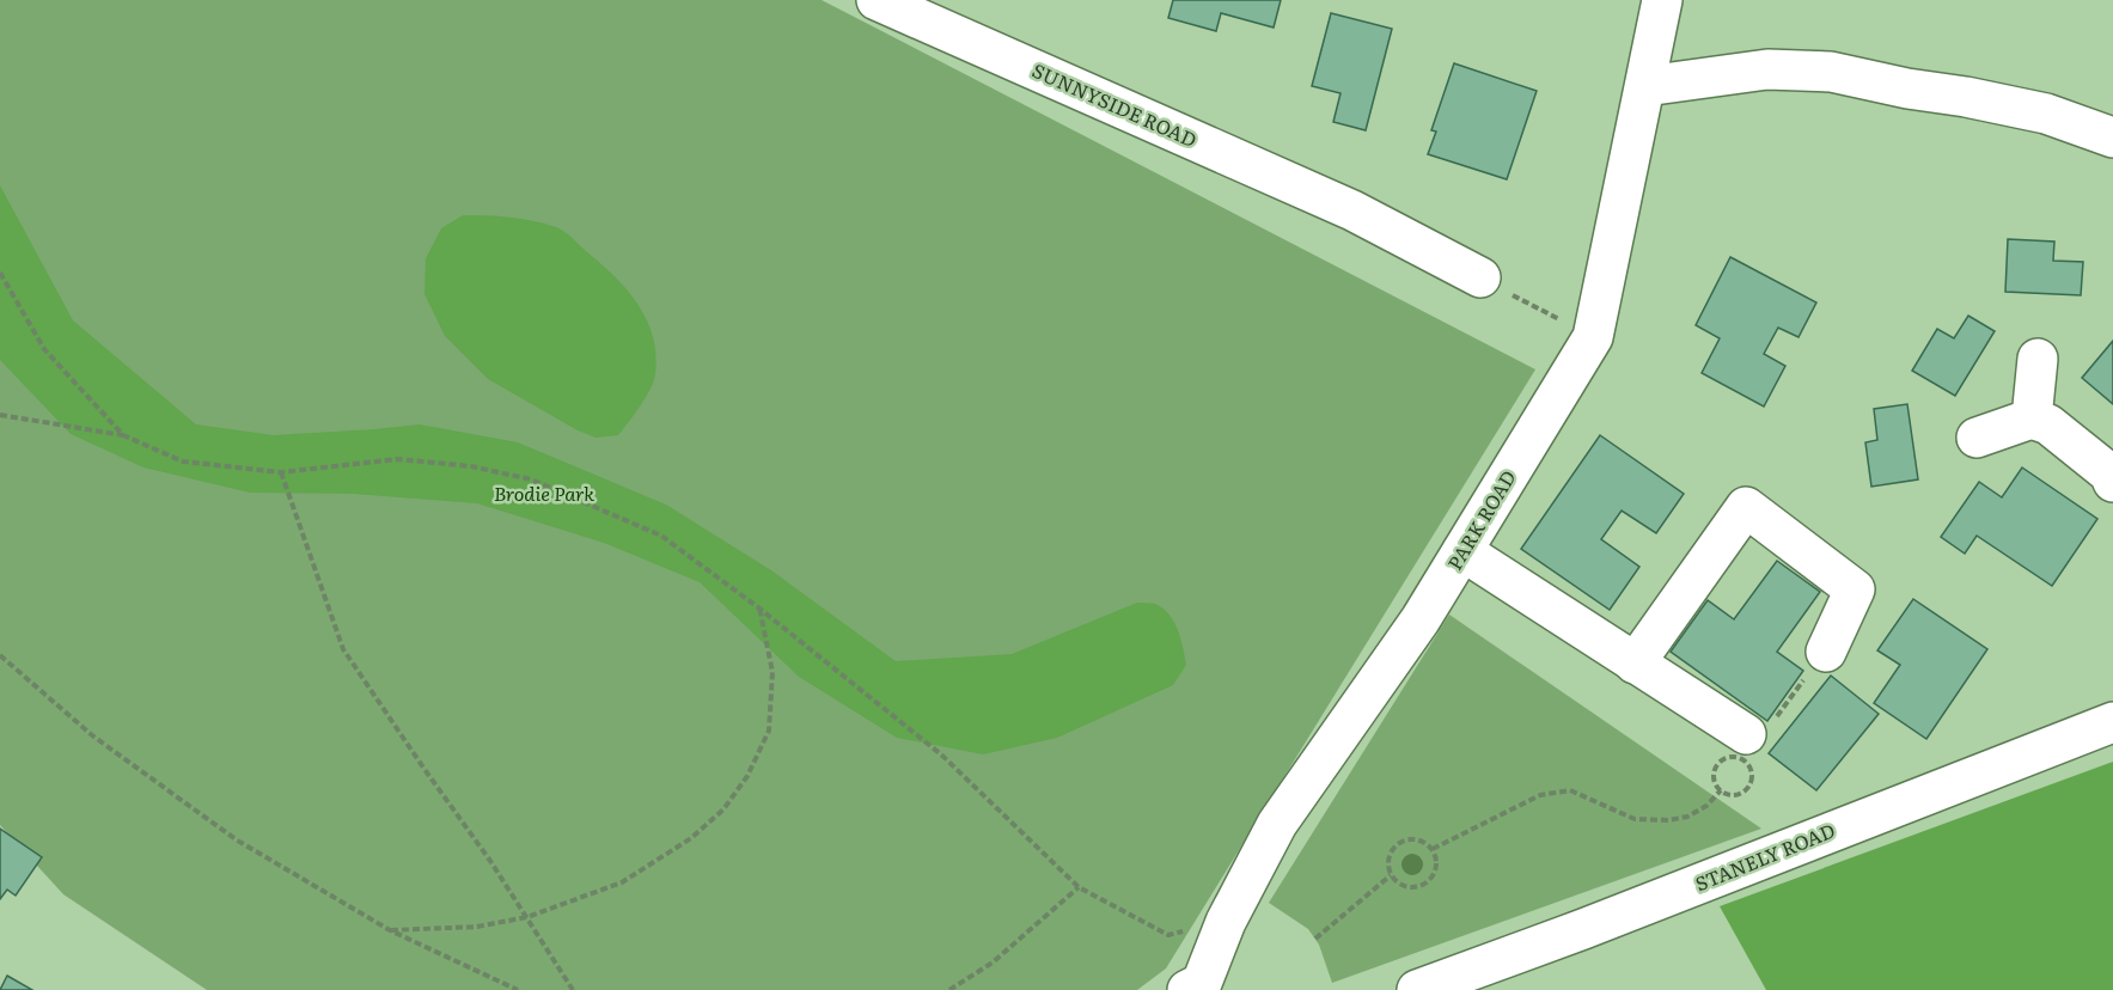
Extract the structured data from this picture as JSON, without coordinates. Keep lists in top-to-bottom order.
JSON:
{
  "streets": {
    "street": ["SUNNYSIDE ROAD", "PARK ROAD", "STANELY ROAD"]
  },
  "parks": ["Brodie Park"]
}
